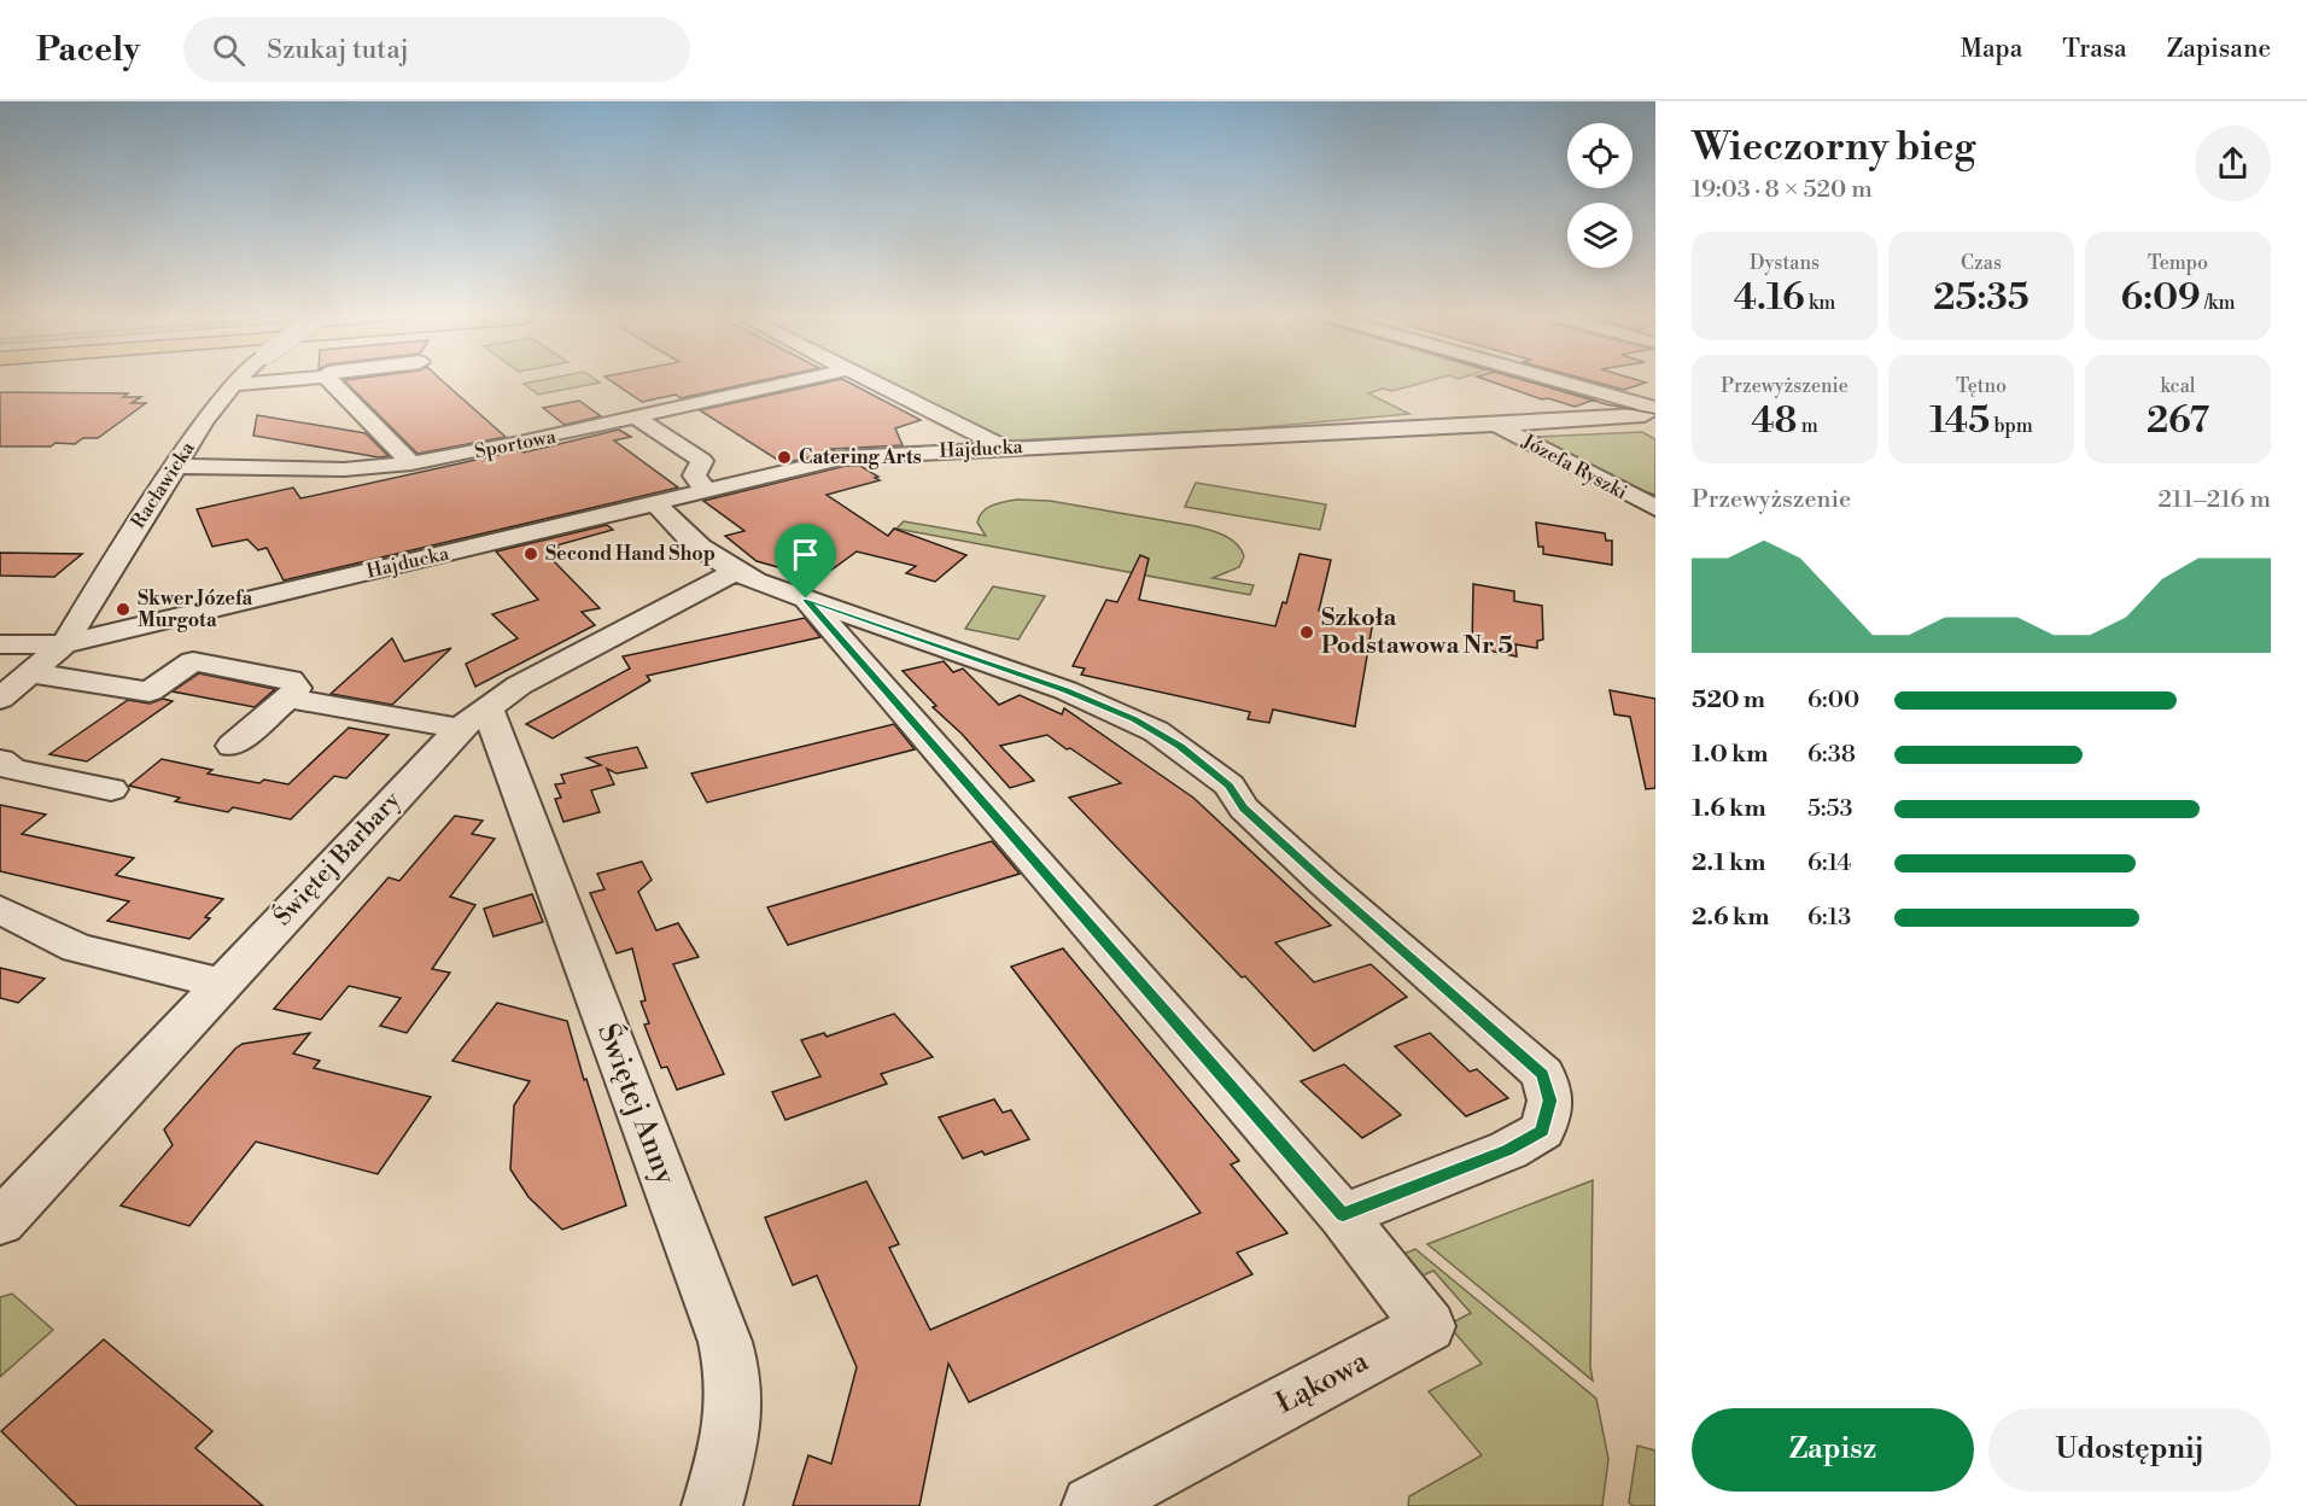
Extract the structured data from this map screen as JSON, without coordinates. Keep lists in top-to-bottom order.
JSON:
{
  "streets": {
    "street": [
      "Sportowa",
      "Hajducka",
      "Józefa Ryszki",
      "Racławicka",
      "Świętej Barbary",
      "Świętej Anny",
      "Łąkowa"
    ]
  },
  "crossings": [
    ["Sportowa", "Racławicka"],
    ["Hajducka", "Józefa Ryszki"],
    ["Hajducka", "Racławicka"],
    ["Świętej Barbary", "Świętej Anny"]
  ],
  "places": [
    "Catering Arts",
    "Second Hand Shop",
    "Skwer Józefa Murgota",
    "Szkoła Podstawowa Nr 5"
  ],
  "page": {
    "header": "Pacely",
    "search": "Szukaj tutaj",
    "nav": ["Mapa", "Trasa", "Zapisane"],
    "heading": ["Wieczorny bieg", "19:03 · 8 × 520 m"],
    "stats": [
      ["Dystans", "4.16 km"],
      ["Czas", "25:35"],
      ["Tempo", "6:09 /km"],
      ["Przewyższenie", "48 m"],
      ["Tętno", "145 bpm"],
      ["kcal", "267"]
    ],
    "chart": ["Przewyższenie", "211–216 m"],
    "list": [
      {
        "name": "520 m",
        "note": "6:00"
      },
      {
        "name": "1.0 km",
        "note": "6:38"
      },
      {
        "name": "1.6 km",
        "note": "5:53"
      },
      {
        "name": "2.1 km",
        "note": "6:14"
      },
      {
        "name": "2.6 km",
        "note": "6:13"
      }
    ],
    "buttons": ["Zapisz", "Udostępnij"]
  }
}
